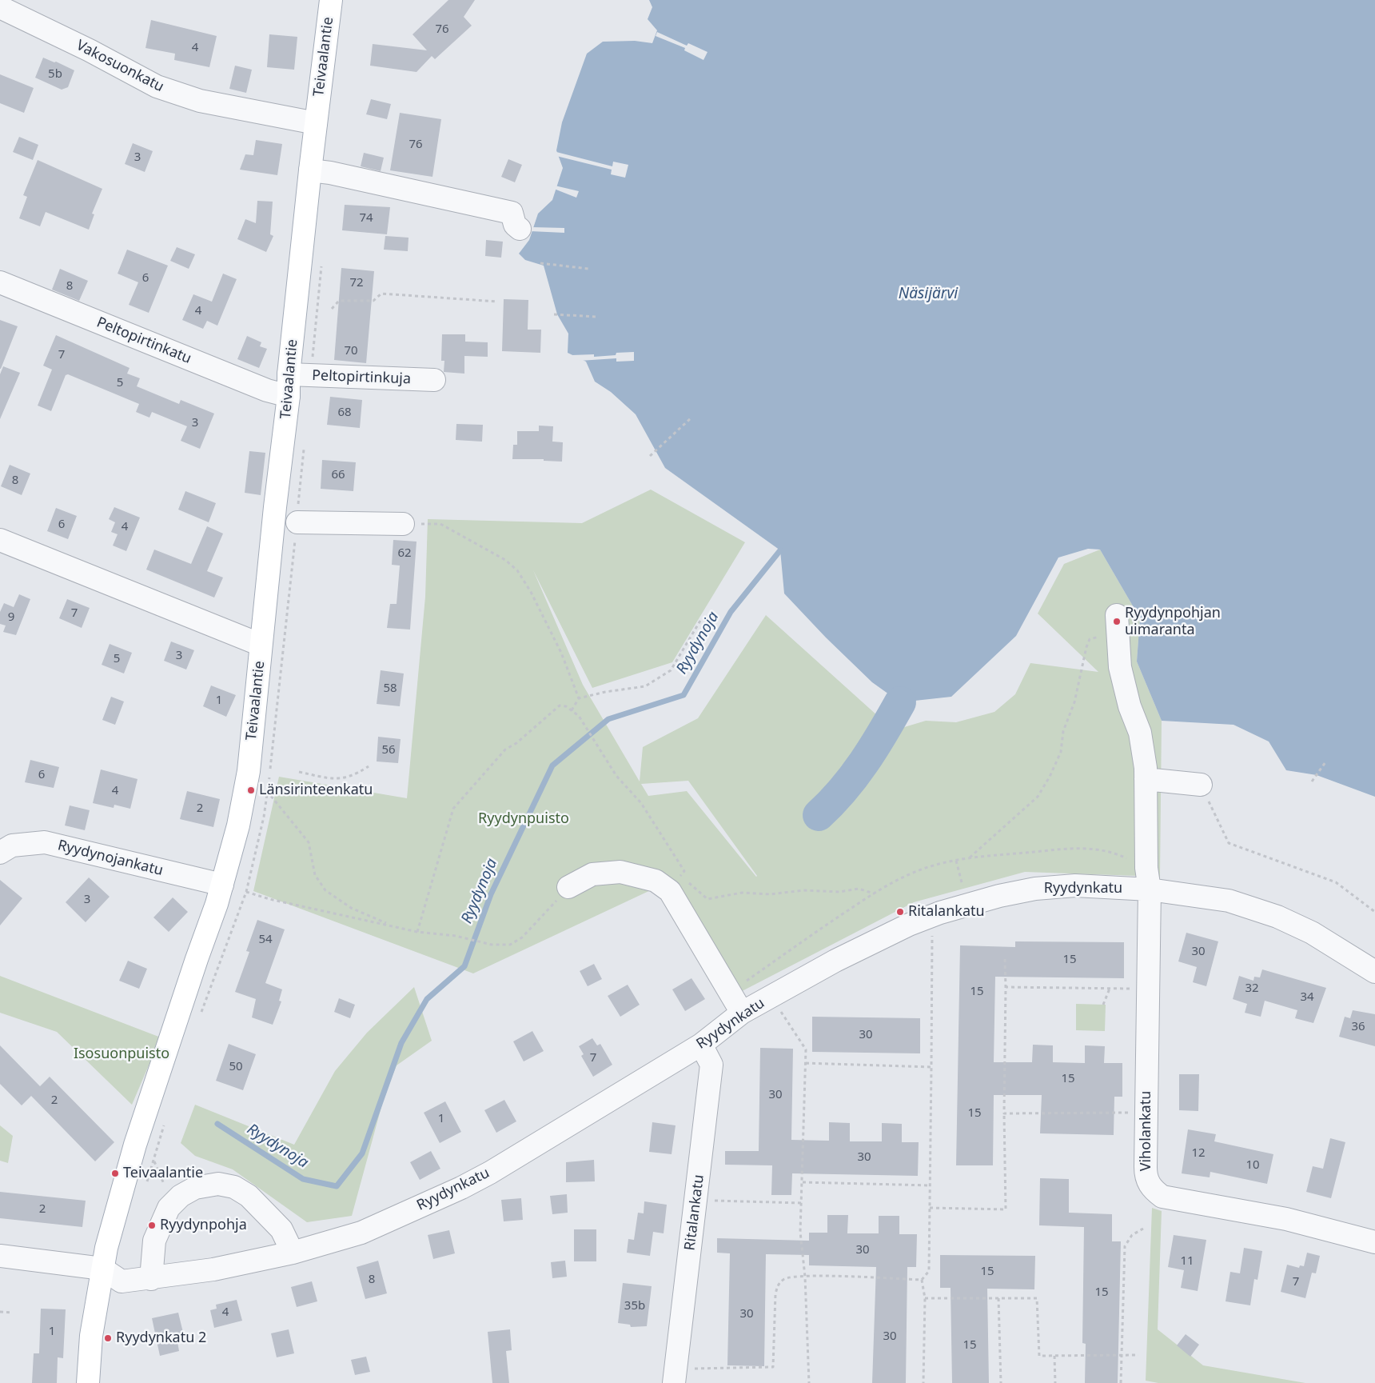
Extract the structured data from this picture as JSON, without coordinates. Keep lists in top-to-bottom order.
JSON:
{
  "streets": {
    "main road": ["Teivaalantie"],
    "street": [
      "Vakosuonkatu",
      "Peltopirtinkatu",
      "Peltopirtinkuja",
      "Ryydynojankatu",
      "Ryydynkatu",
      "Viholankatu",
      "Ritalankatu"
    ]
  },
  "crossings": [
    ["Teivaalantie", "Vakosuonkatu"],
    ["Teivaalantie", "Peltopirtinkatu"],
    ["Teivaalantie", "Peltopirtinkuja"],
    ["Teivaalantie", "Ryydynojankatu"],
    ["Teivaalantie", "Ryydynkatu"],
    ["Ryydynkatu", "Viholankatu"],
    ["Ryydynkatu", "Ritalankatu"]
  ],
  "water": ["Näsijärvi", "Ryydynoja"],
  "parks": ["Ryydynpuisto", "Isosuonpuisto"],
  "places": [
    "Ryydynpohjan uimaranta",
    "Länsirinteenkatu",
    "Ritalankatu",
    "Teivaalantie",
    "Ryydynpohja",
    "Ryydynkatu 2"
  ],
  "house_numbers": [
    "76",
    "4",
    "5b",
    "76",
    "3",
    "74",
    "6",
    "72",
    "8",
    "4",
    "70",
    "7",
    "5",
    "68",
    "3",
    "66",
    "8",
    "6",
    "4",
    "62",
    "7",
    "9",
    "3",
    "5",
    "58",
    "1",
    "56",
    "6",
    "4",
    "2",
    "3",
    "54",
    "30",
    "15",
    "32",
    "15",
    "34",
    "36",
    "30",
    "7",
    "50",
    "15",
    "30",
    "2",
    "15",
    "1",
    "12",
    "30",
    "10",
    "2",
    "30",
    "11",
    "15",
    "8",
    "7",
    "15",
    "35b",
    "4",
    "30",
    "1",
    "30",
    "15"
  ]
}
